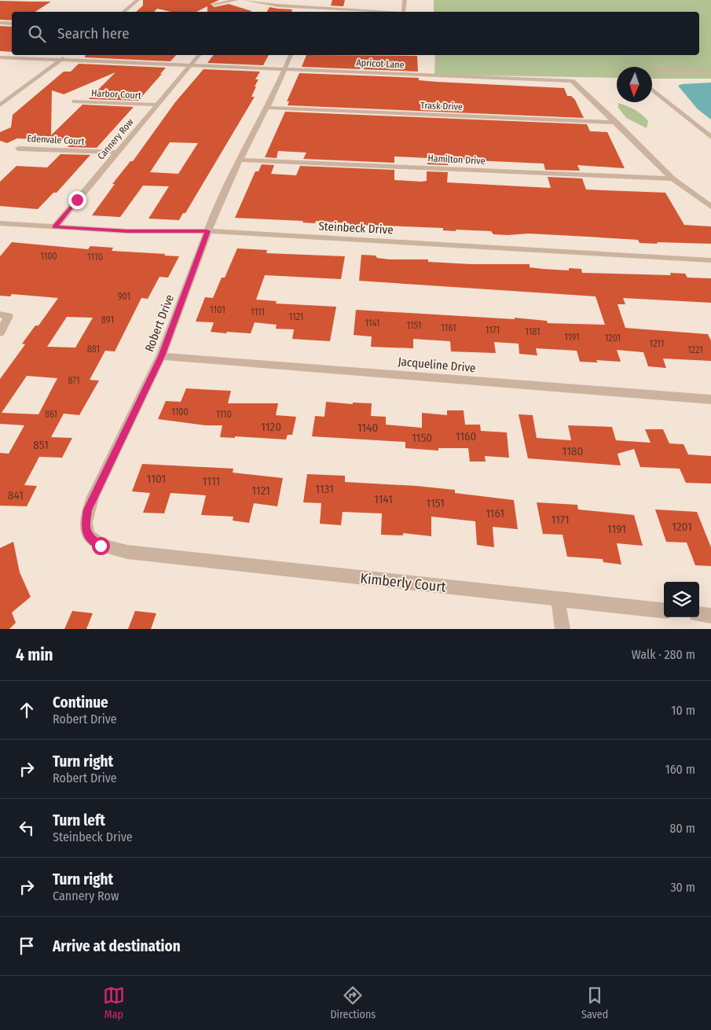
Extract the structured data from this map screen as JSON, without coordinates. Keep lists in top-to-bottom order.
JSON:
{
  "streets": {
    "street": [
      "Apricot Lane",
      "Harbor Court",
      "Trask Drive",
      "Cannery Row",
      "Edenvale Court",
      "Hamilton Drive",
      "Steinbeck Drive",
      "Robert Drive",
      "Jacqueline Drive",
      "Kimberly Court"
    ]
  },
  "crossings": [
    ["Apricot Lane", "Trask Drive"],
    ["Apricot Lane", "Cannery Row"],
    ["Apricot Lane", "Robert Drive"],
    ["Harbor Court", "Cannery Row"],
    ["Trask Drive", "Robert Drive"],
    ["Cannery Row", "Edenvale Court"],
    ["Cannery Row", "Steinbeck Drive"],
    ["Hamilton Drive", "Robert Drive"],
    ["Steinbeck Drive", "Robert Drive"],
    ["Robert Drive", "Jacqueline Drive"],
    ["Robert Drive", "Kimberly Court"]
  ],
  "house_numbers": [
    "1100",
    "1110",
    "901",
    "1101",
    "1111",
    "1121",
    "891",
    "1141",
    "1151",
    "1161",
    "1171",
    "1181",
    "1191",
    "1201",
    "1211",
    "881",
    "1221",
    "871",
    "1100",
    "861",
    "1110",
    "1120",
    "1140",
    "1160",
    "1150",
    "851",
    "1180",
    "1101",
    "1111",
    "1131",
    "1121",
    "841",
    "1141",
    "1151",
    "1161",
    "1171",
    "1201",
    "1191"
  ],
  "north": "bottom",
  "page": {
    "search": "Search here",
    "heading": ["4 min", "Walk · 280 m"],
    "list": [
      ["Continue", "Robert Drive", "10 m"],
      ["Turn right", "Robert Drive", "160 m"],
      ["Turn left", "Steinbeck Drive", "80 m"],
      ["Turn right", "Cannery Row", "30 m"],
      "Arrive at destination"
    ],
    "nav": ["Map", "Directions", "Saved"]
  }
}
